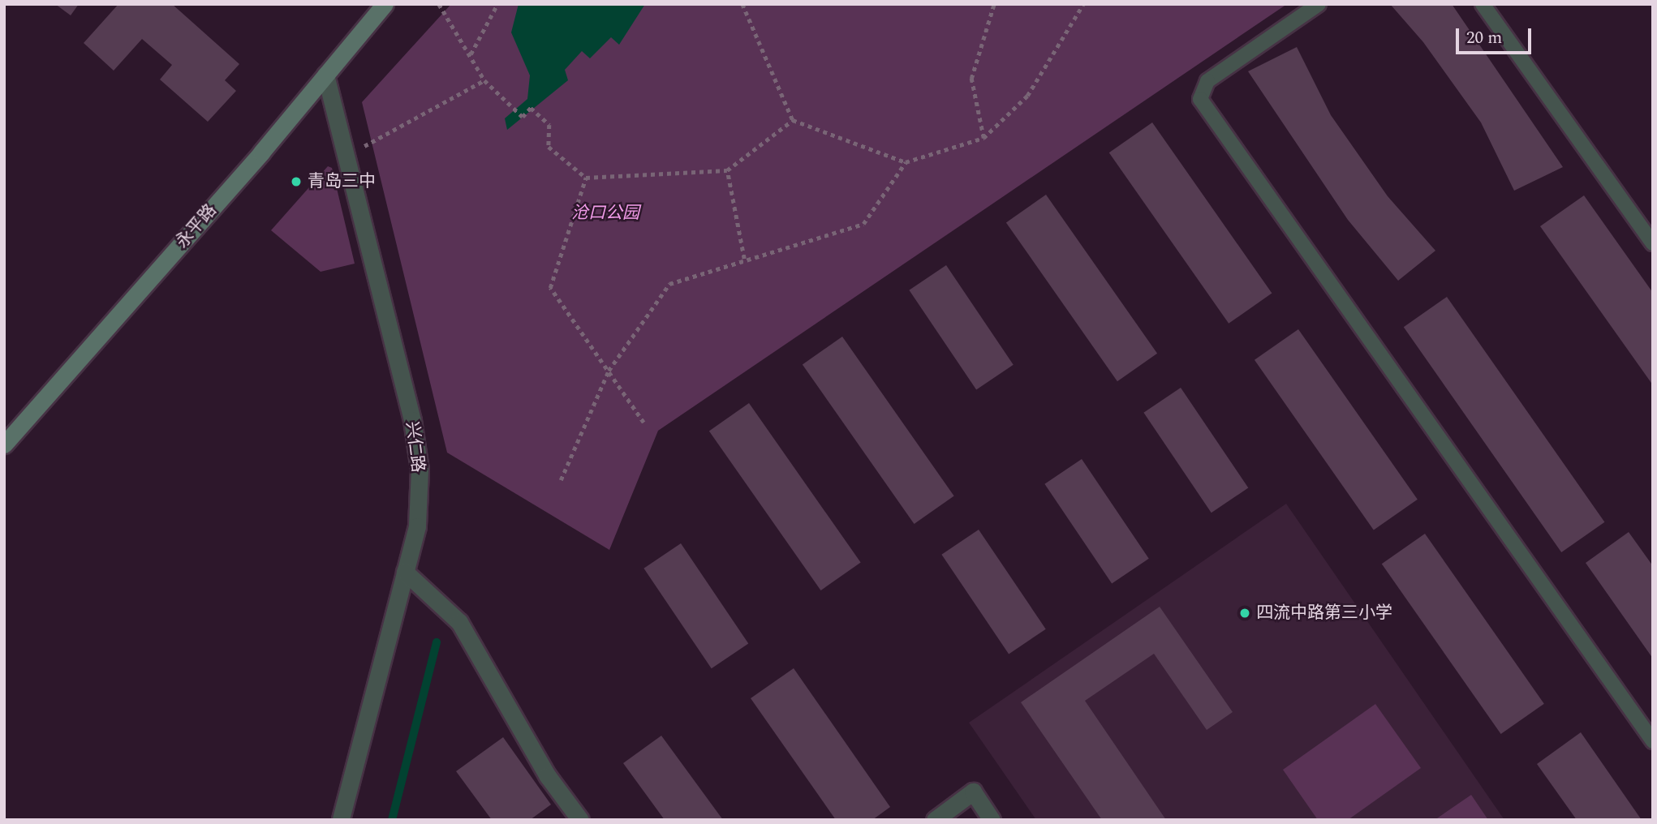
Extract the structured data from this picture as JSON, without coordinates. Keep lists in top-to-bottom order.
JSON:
{
  "streets": {
    "main road": ["永平路"],
    "street": ["兴仁路"]
  },
  "crossings": [
    ["永平路", "兴仁路"]
  ],
  "parks": ["沧口公园"],
  "places": ["青岛三中", "四流中路第三小学"],
  "scale_bar": "20 m"
}
